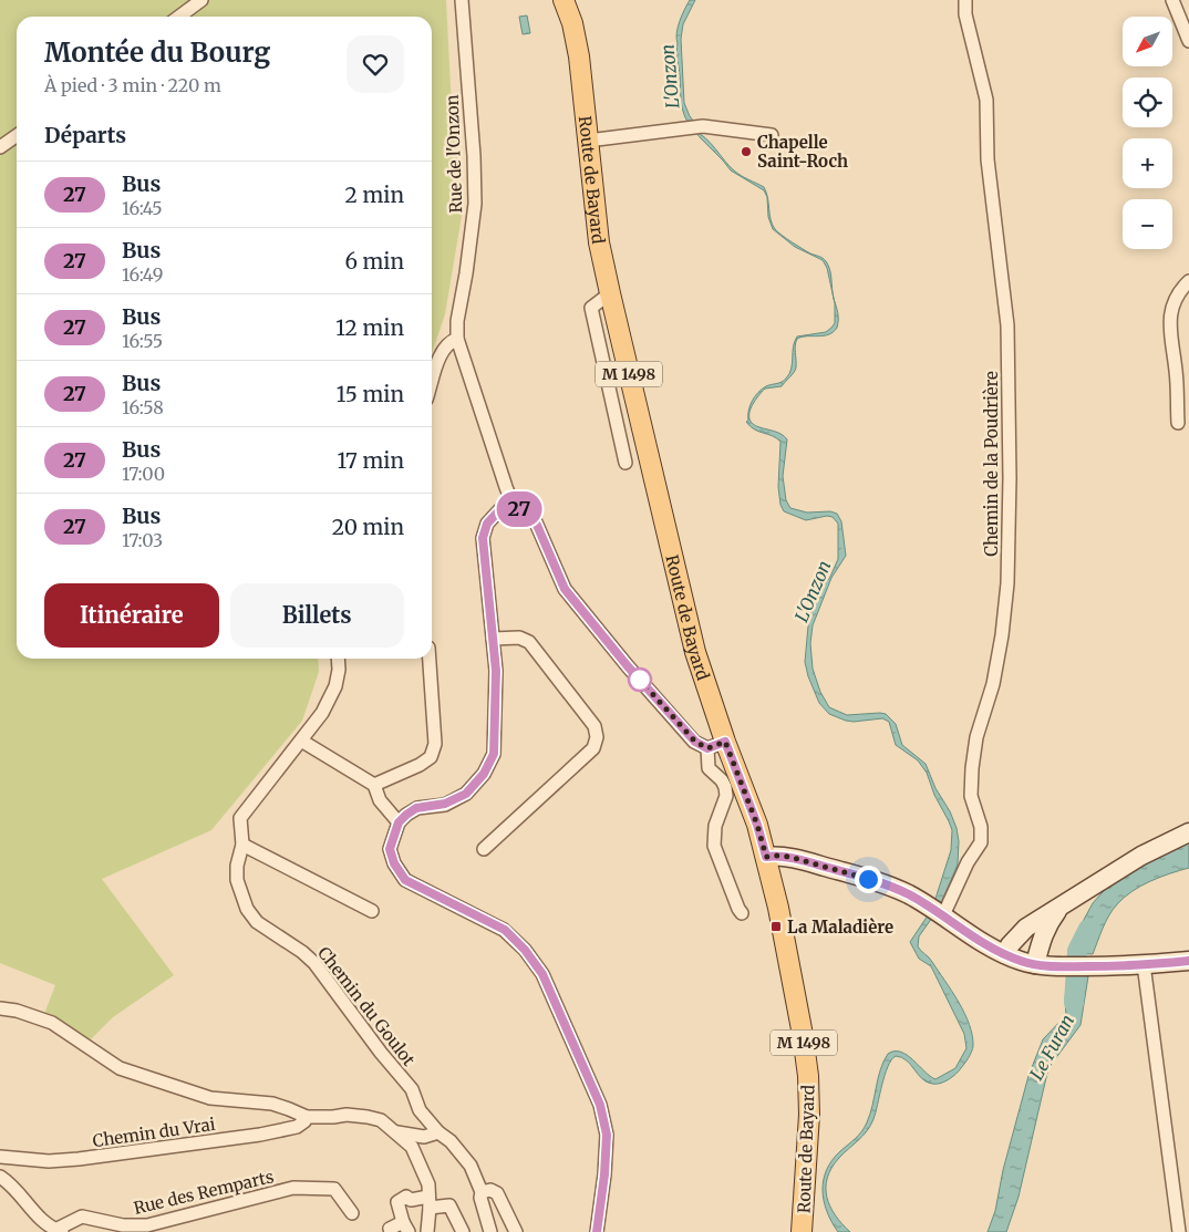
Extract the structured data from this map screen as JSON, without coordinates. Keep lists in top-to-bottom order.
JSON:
{
  "streets": {
    "main road": ["Route de Bayard", "M 1498"],
    "street": [
      "Rue de l'Onzon",
      "Chemin de la Poudrière",
      "Chemin du Goulot",
      "Chemin du Vrai",
      "Rue des Remparts"
    ]
  },
  "water": ["L'Onzon", "Le Furan"],
  "places": {
    "other": ["Chapelle Saint-Roch"],
    "transit": ["La Maladière"]
  },
  "lines": ["bus line 27"],
  "north": "bottom left",
  "page": {
    "on_map": "27",
    "map_buttons": ["+", "−"],
    "heading": [
      ["Montée du Bourg", "À pied · 3 min · 220 m"],
      "Départs"
    ],
    "list": [
      {
        "mark": "27",
        "name": "Bus",
        "note": "16:45",
        "value": "2 min"
      },
      {
        "mark": "27",
        "name": "Bus",
        "note": "16:49",
        "value": "6 min"
      },
      {
        "mark": "27",
        "name": "Bus",
        "note": "16:55",
        "value": "12 min"
      },
      {
        "mark": "27",
        "name": "Bus",
        "note": "16:58",
        "value": "15 min"
      },
      {
        "mark": "27",
        "name": "Bus",
        "note": "17:00",
        "value": "17 min"
      },
      {
        "mark": "27",
        "name": "Bus",
        "note": "17:03",
        "value": "20 min"
      }
    ],
    "buttons": ["Itinéraire", "Billets"]
  }
}
